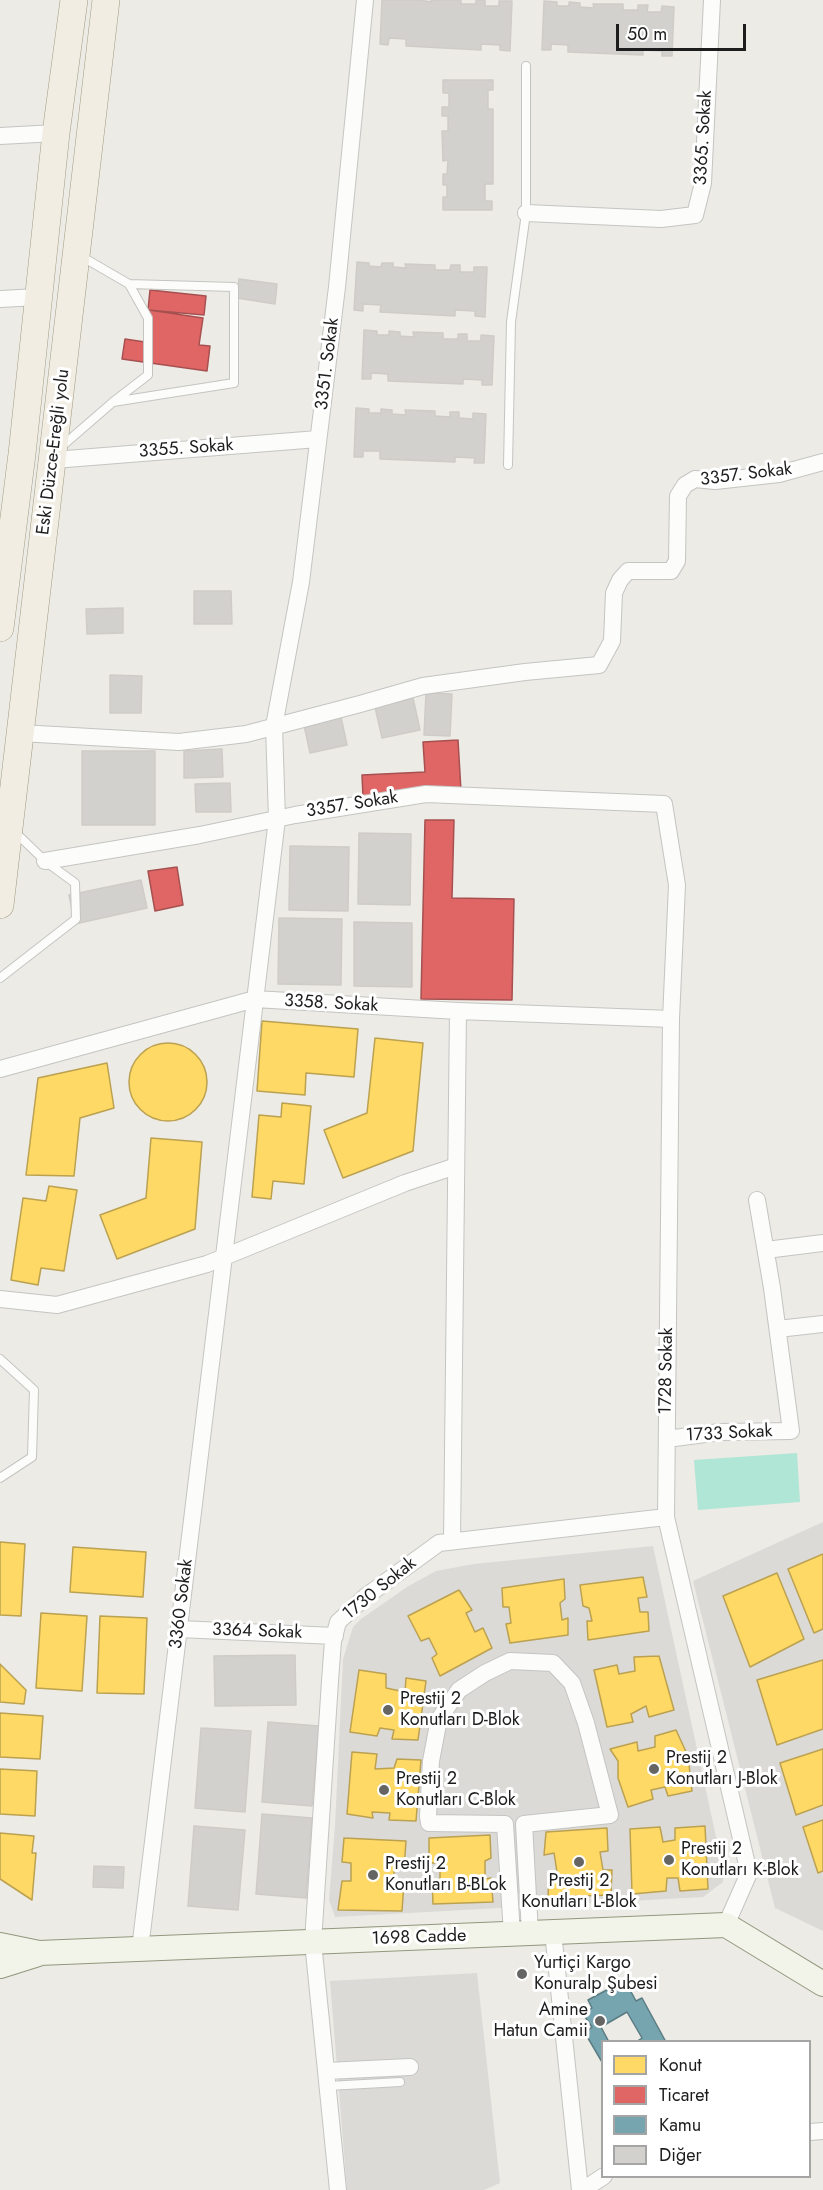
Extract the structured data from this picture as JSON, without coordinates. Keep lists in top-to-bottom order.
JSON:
{
  "streets": {
    "main road": ["Eski Düzce-Ereğli yolu"],
    "street": [
      "3365. Sokak",
      "3351. Sokak",
      "3355. Sokak",
      "3357. Sokak",
      "3358. Sokak",
      "1728 Sokak",
      "1733 Sokak",
      "1730 Sokak",
      "3360 Sokak",
      "3364 Sokak",
      "1698 Cadde"
    ]
  },
  "crossings": [
    ["3351. Sokak", "3355. Sokak"],
    ["3351. Sokak", "3357. Sokak"],
    ["3351. Sokak", "3358. Sokak"],
    ["3351. Sokak", "3360 Sokak"],
    ["3355. Sokak", "Eski Düzce-Ereğli yolu"],
    ["3357. Sokak", "1728 Sokak"],
    ["3358. Sokak", "1728 Sokak"],
    ["3358. Sokak", "3360 Sokak"],
    ["1728 Sokak", "1733 Sokak"],
    ["1728 Sokak", "1730 Sokak"],
    ["1728 Sokak", "1698 Cadde"],
    ["1730 Sokak", "3364 Sokak"],
    ["1730 Sokak", "1698 Cadde"],
    ["3360 Sokak", "3364 Sokak"],
    ["3360 Sokak", "1698 Cadde"]
  ],
  "places": [
    "Prestij 2 Konutları D-Blok",
    "Prestij 2 Konutları J-Blok",
    "Prestij 2 Konutları C-Blok",
    "Prestij 2 Konutları K-Blok",
    "Prestij 2 Konutları L-Blok",
    "Prestij 2 Konutları B-BLok",
    "Yurtiçi Kargo Konuralp Şubesi",
    "Amine Hatun Camii"
  ],
  "legend": [
    "Konut",
    "Ticaret",
    "Kamu",
    "Diğer"
  ],
  "scale_bar": "50 m"
}
